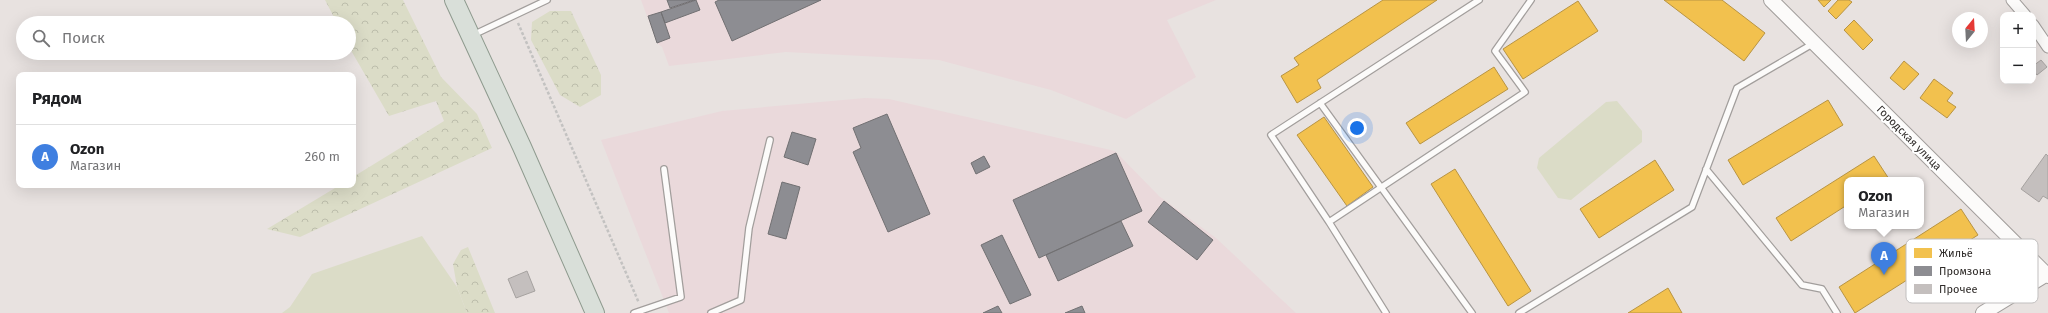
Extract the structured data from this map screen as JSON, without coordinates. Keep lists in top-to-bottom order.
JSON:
{
  "streets": {
    "street": ["Городская улица"]
  },
  "legend": ["Жильё", "Промзона", "Прочее"],
  "north": "top",
  "page": {
    "map_buttons": ["+", "−"],
    "search": "Поиск",
    "heading": "Рядом",
    "list": [
      {
        "mark": "A",
        "name": "Ozon",
        "note": "Магазин",
        "value": "260 m"
      }
    ],
    "popup": ["Ozon", "Магазин"],
    "pins": "A"
  }
}
